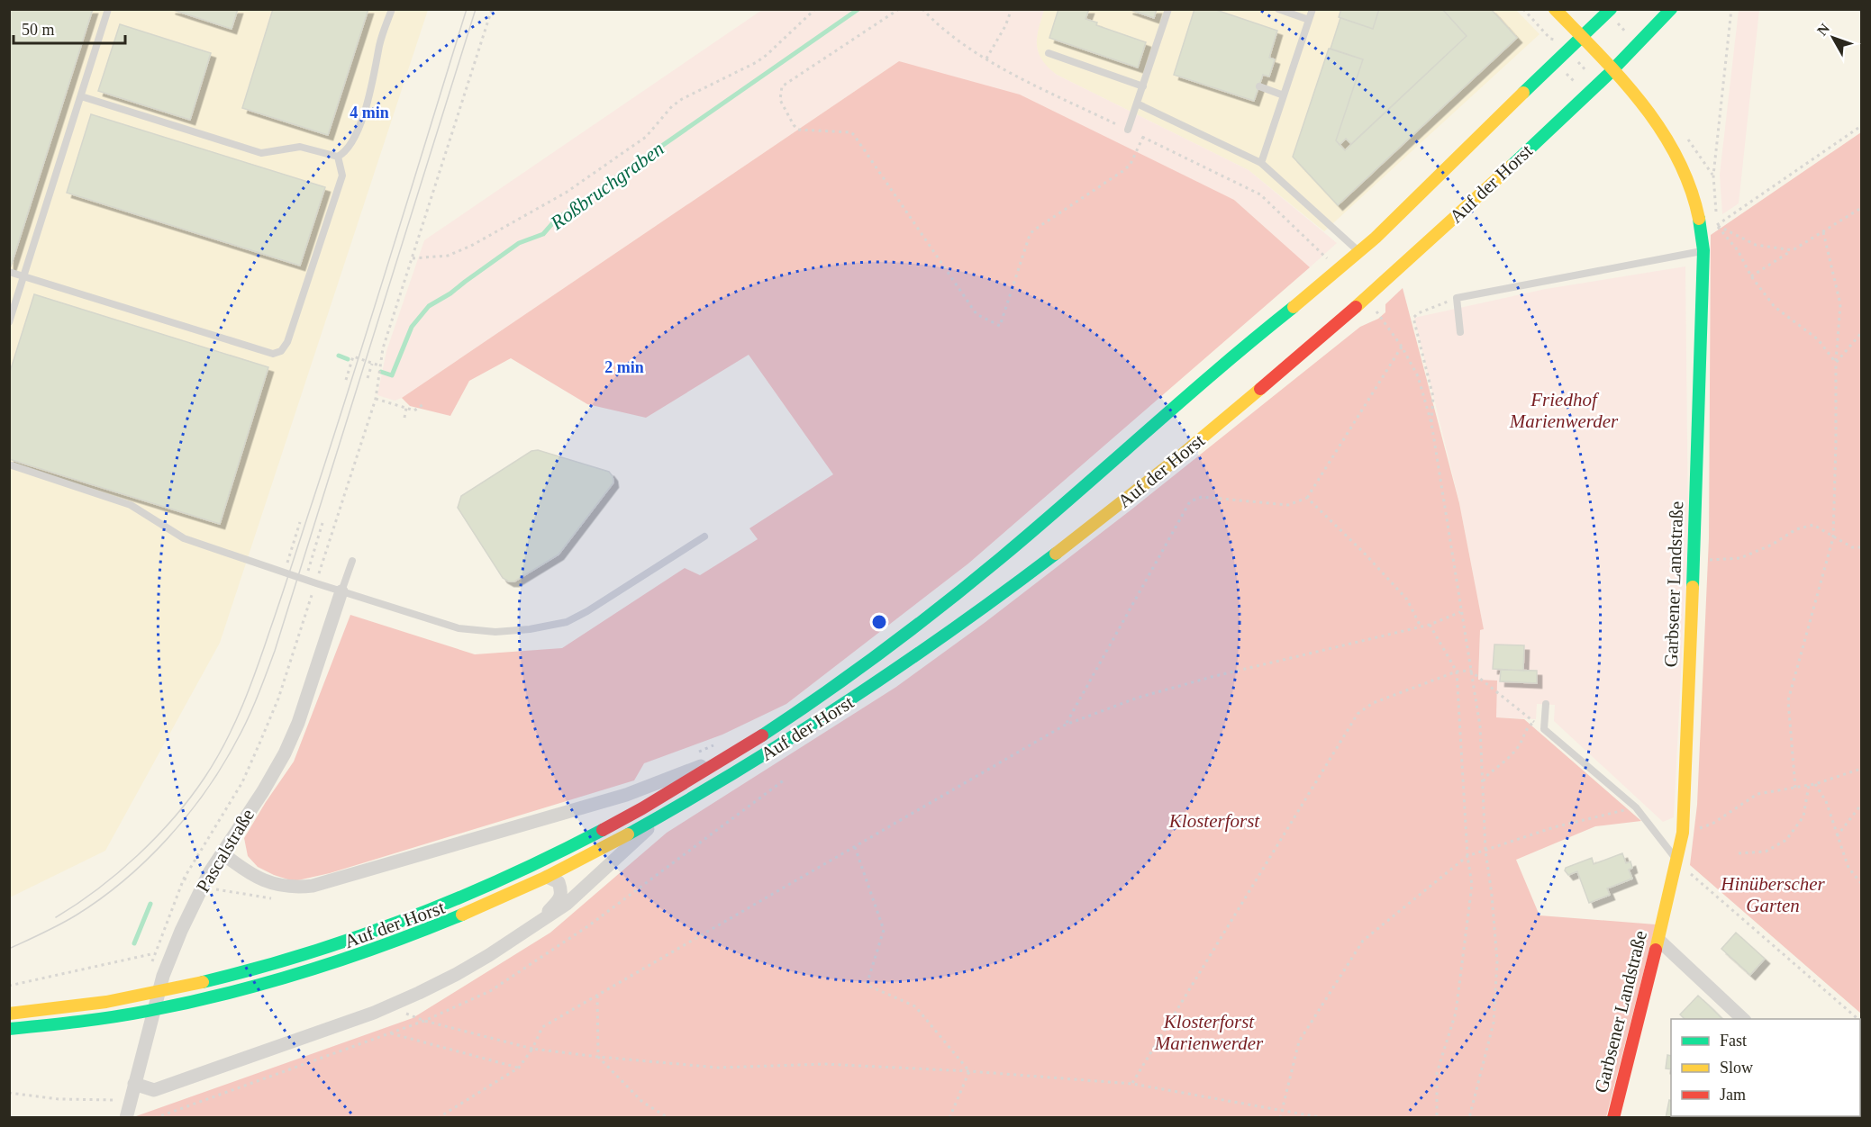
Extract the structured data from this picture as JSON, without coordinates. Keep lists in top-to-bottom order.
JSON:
{
  "streets": {
    "street": ["Auf der Horst", "Garbsener Landstraße", "Pascalstraße"]
  },
  "crossings": [
    ["Auf der Horst", "Garbsener Landstraße"],
    ["Auf der Horst", "Pascalstraße"]
  ],
  "water": ["Roßbruchgraben"],
  "parks": [
    "Friedhof Marienwerder",
    "Klosterforst",
    "Hinüberscher Garten",
    "Klosterforst Marienwerder"
  ],
  "legend": ["Fast", "Slow", "Jam"],
  "scale_bar": "50 m",
  "north": "top left",
  "rings": ["4 min", "2 min"]
}
